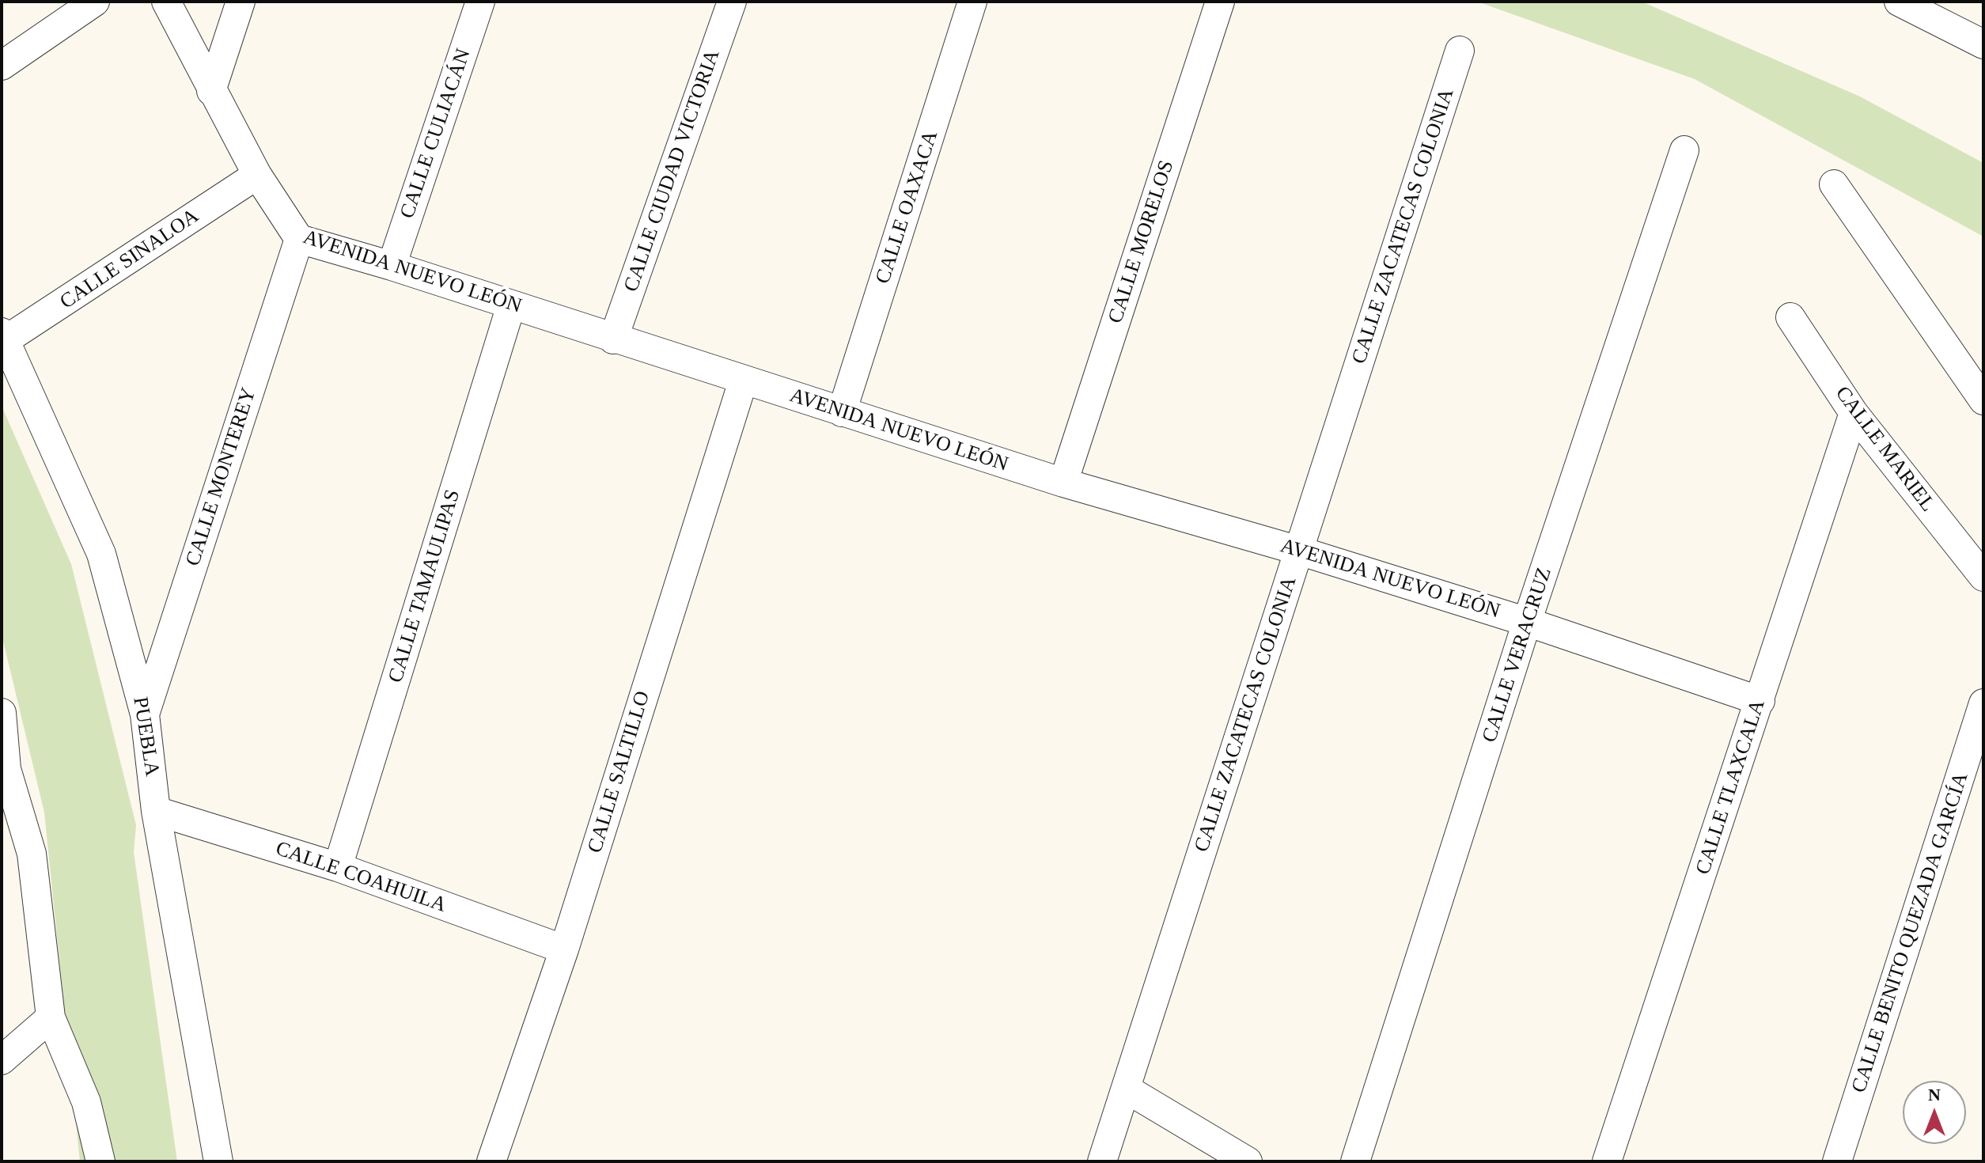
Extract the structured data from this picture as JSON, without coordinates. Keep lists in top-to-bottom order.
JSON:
{
  "streets": {
    "street": [
      "CALLE CULIACÁN",
      "CALLE CIUDAD VICTORIA",
      "CALLE OAXACA",
      "CALLE ZACATECAS COLONIA",
      "CALLE MORELOS",
      "CALLE SINALOA",
      "AVENIDA NUEVO LEÓN",
      "CALLE MARIEL",
      "CALLE MONTEREY",
      "CALLE TAMAULIPAS",
      "CALLE VERACRUZ",
      "PUEBLA",
      "CALLE SALTILLO",
      "CALLE TLAXCALA",
      "CALLE COAHUILA",
      "CALLE BENITO QUEZADA GARCÍA"
    ]
  },
  "crossings": [
    ["CALLE CULIACÁN", "AVENIDA NUEVO LEÓN"],
    ["CALLE CIUDAD VICTORIA", "AVENIDA NUEVO LEÓN"],
    ["CALLE OAXACA", "AVENIDA NUEVO LEÓN"],
    ["CALLE ZACATECAS COLONIA", "AVENIDA NUEVO LEÓN"],
    ["CALLE MORELOS", "AVENIDA NUEVO LEÓN"],
    ["CALLE SINALOA", "AVENIDA NUEVO LEÓN"],
    ["CALLE SINALOA", "PUEBLA"],
    ["AVENIDA NUEVO LEÓN", "CALLE MONTEREY"],
    ["AVENIDA NUEVO LEÓN", "CALLE TAMAULIPAS"],
    ["AVENIDA NUEVO LEÓN", "CALLE VERACRUZ"],
    ["AVENIDA NUEVO LEÓN", "CALLE SALTILLO"],
    ["AVENIDA NUEVO LEÓN", "CALLE TLAXCALA"],
    ["CALLE MARIEL", "CALLE TLAXCALA"],
    ["CALLE MONTEREY", "PUEBLA"],
    ["CALLE TAMAULIPAS", "CALLE COAHUILA"],
    ["PUEBLA", "CALLE COAHUILA"],
    ["CALLE SALTILLO", "CALLE COAHUILA"]
  ],
  "north": "top"
}
